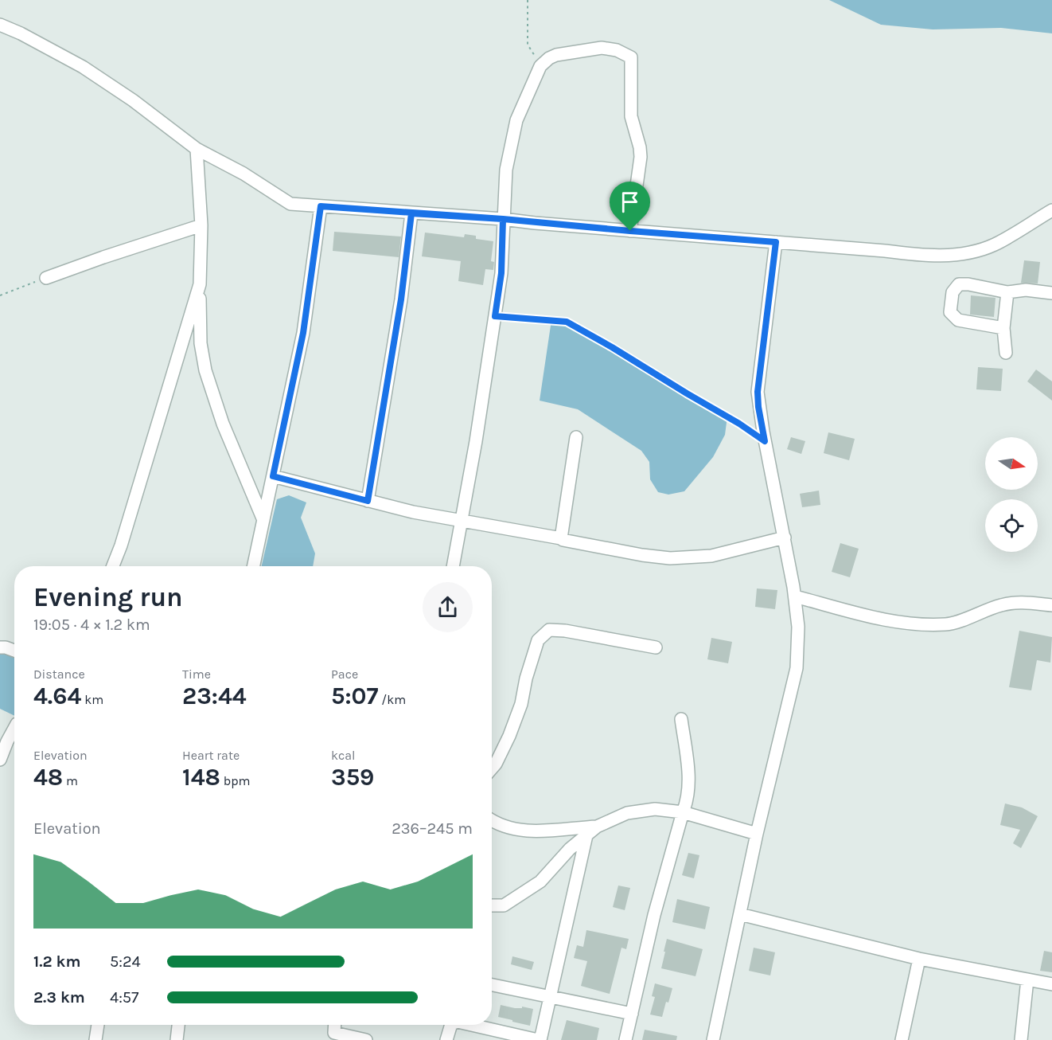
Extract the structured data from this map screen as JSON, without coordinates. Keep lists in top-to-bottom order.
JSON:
{
  "north": "right",
  "page": {
    "heading": ["Evening run", "19:05 · 4 × 1.2 km"],
    "stats": [
      ["Distance", "4.64 km"],
      ["Time", "23:44"],
      ["Pace", "5:07 /km"],
      ["Elevation", "48 m"],
      ["Heart rate", "148 bpm"],
      ["kcal", "359"]
    ],
    "chart": ["Elevation", "236–245 m"],
    "list": [
      {
        "name": "1.2 km",
        "note": "5:24"
      },
      {
        "name": "2.3 km",
        "note": "4:57"
      }
    ]
  }
}
